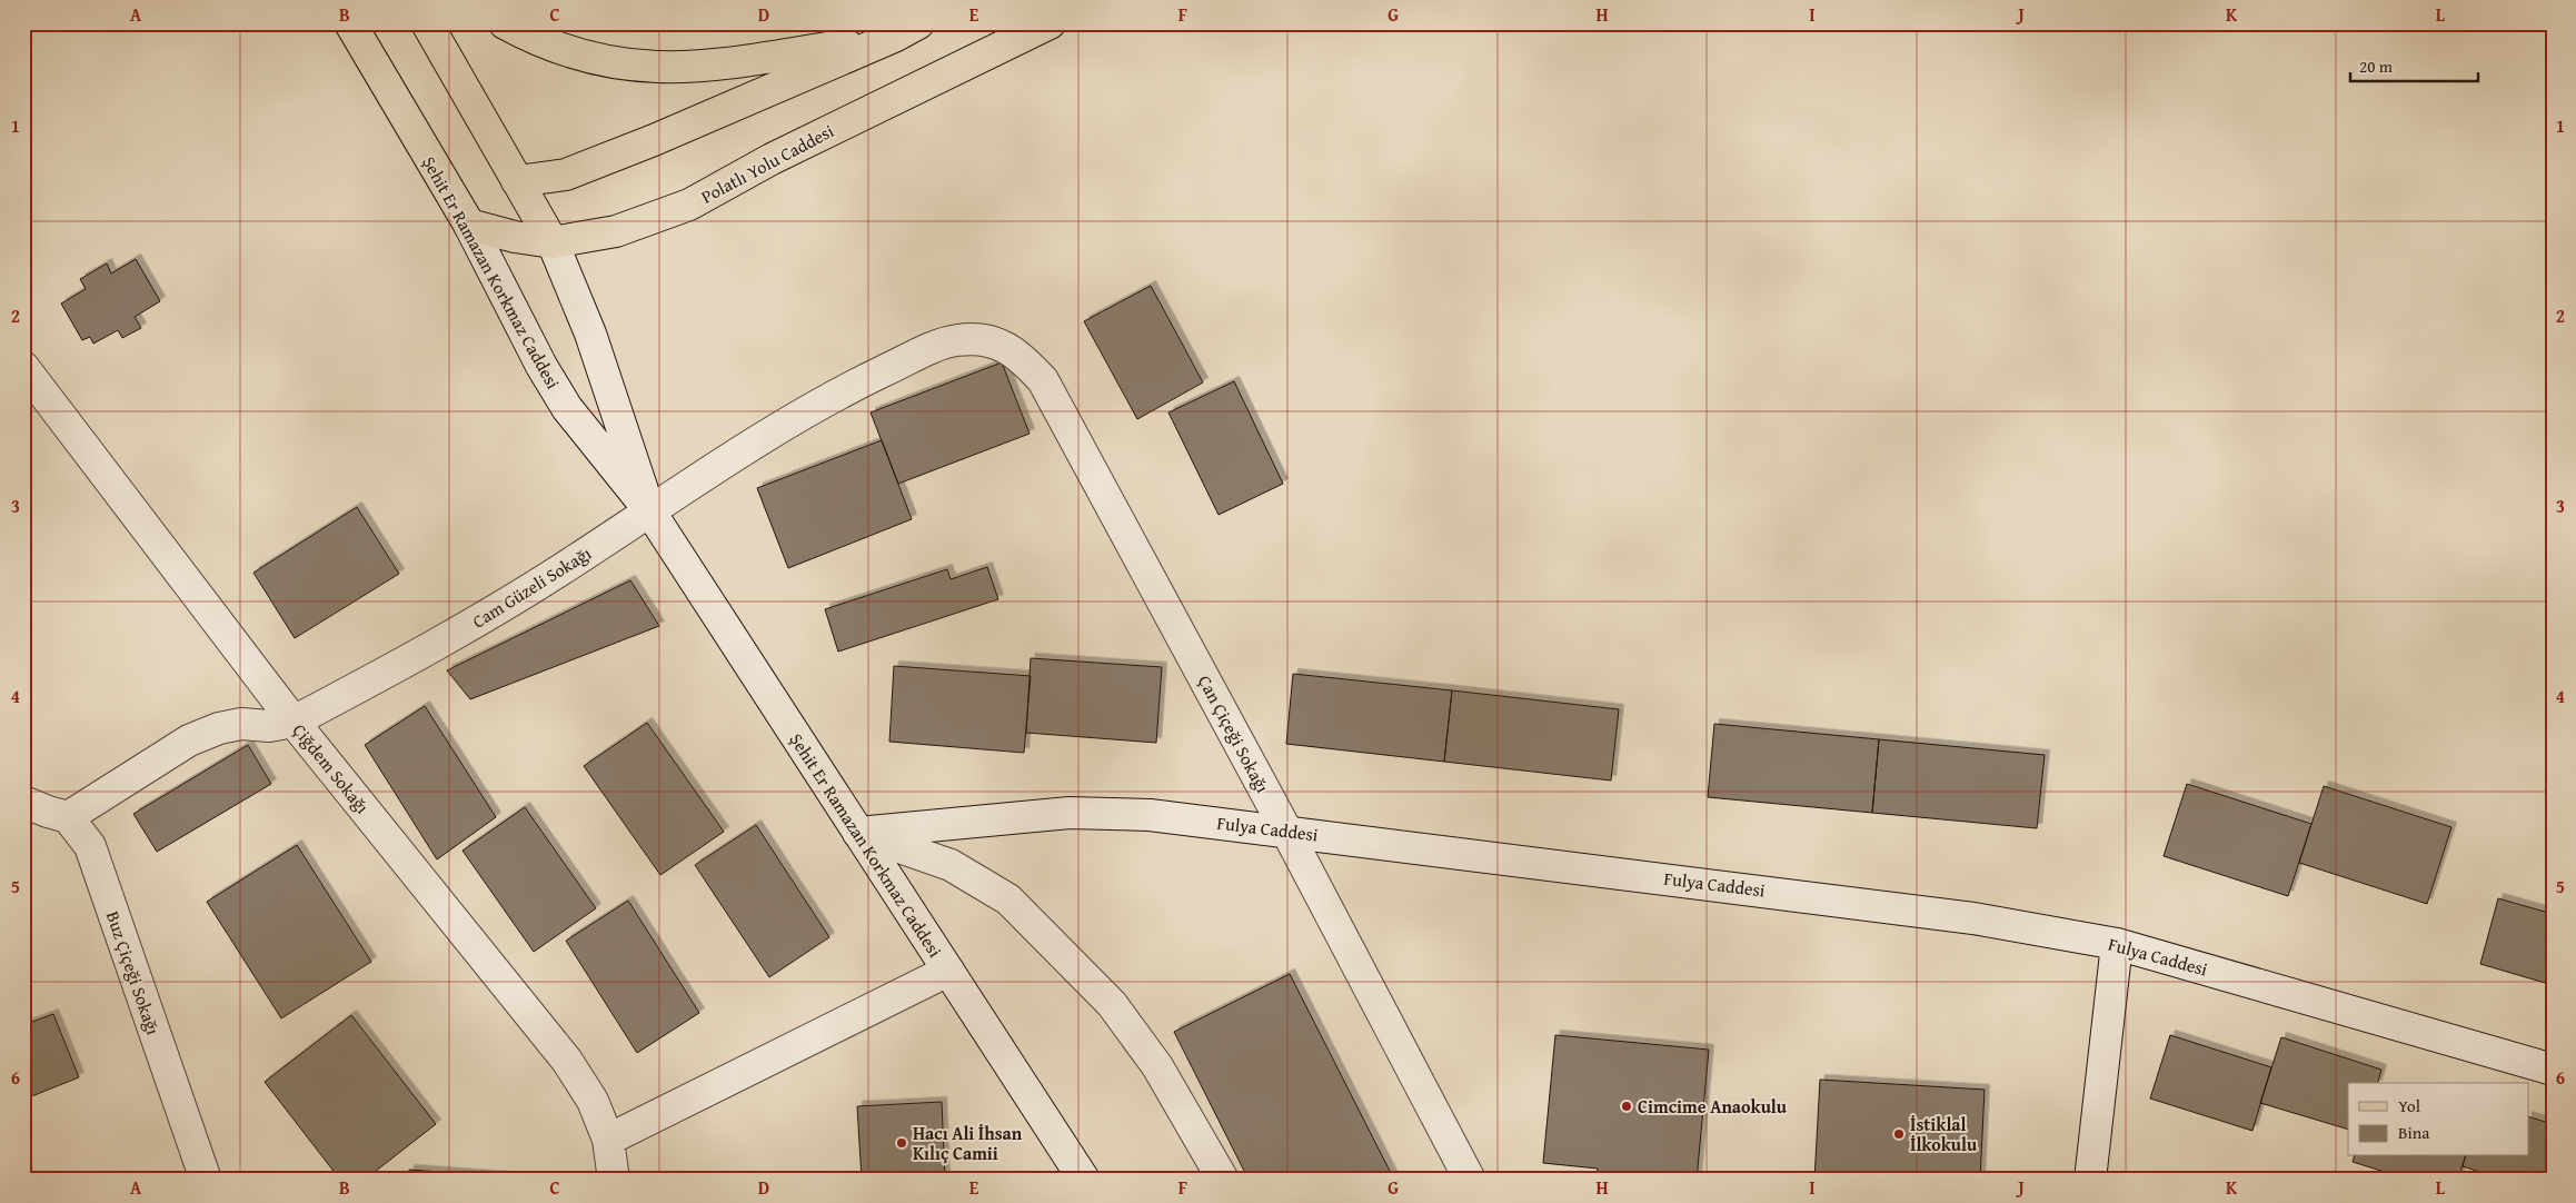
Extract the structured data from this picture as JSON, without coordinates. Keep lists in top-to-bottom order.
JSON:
{
  "streets": {
    "main road": ["Polatlı Yolu Caddesi", "Şehit Er Ramazan Korkmaz Caddesi"],
    "street": [
      "Cam Güzeli Sokağı",
      "Çan Çiçeği Sokağı",
      "Çiğdem Sokağı",
      "Fulya Caddesi",
      "Buz Çiçeği Sokağı"
    ]
  },
  "crossings": [
    ["Polatlı Yolu Caddesi", "Şehit Er Ramazan Korkmaz Caddesi"],
    ["Şehit Er Ramazan Korkmaz Caddesi", "Cam Güzeli Sokağı"],
    ["Şehit Er Ramazan Korkmaz Caddesi", "Fulya Caddesi"],
    ["Cam Güzeli Sokağı", "Çan Çiçeği Sokağı"],
    ["Cam Güzeli Sokağı", "Çiğdem Sokağı"],
    ["Cam Güzeli Sokağı", "Buz Çiçeği Sokağı"],
    ["Çan Çiçeği Sokağı", "Fulya Caddesi"]
  ],
  "places": ["Cimcime Anaokulu", "İstiklal İlkokulu", "Hacı Ali İhsan Kılıç Camii"],
  "legend": ["Yol", "Bina"],
  "scale_bar": "20 m",
  "grid": {
    "columns": [
      "A",
      "B",
      "C",
      "D",
      "E",
      "F",
      "G",
      "H",
      "I",
      "J",
      "K",
      "L"
    ],
    "rows": [
      "1",
      "2",
      "3",
      "4",
      "5",
      "6"
    ]
  }
}
